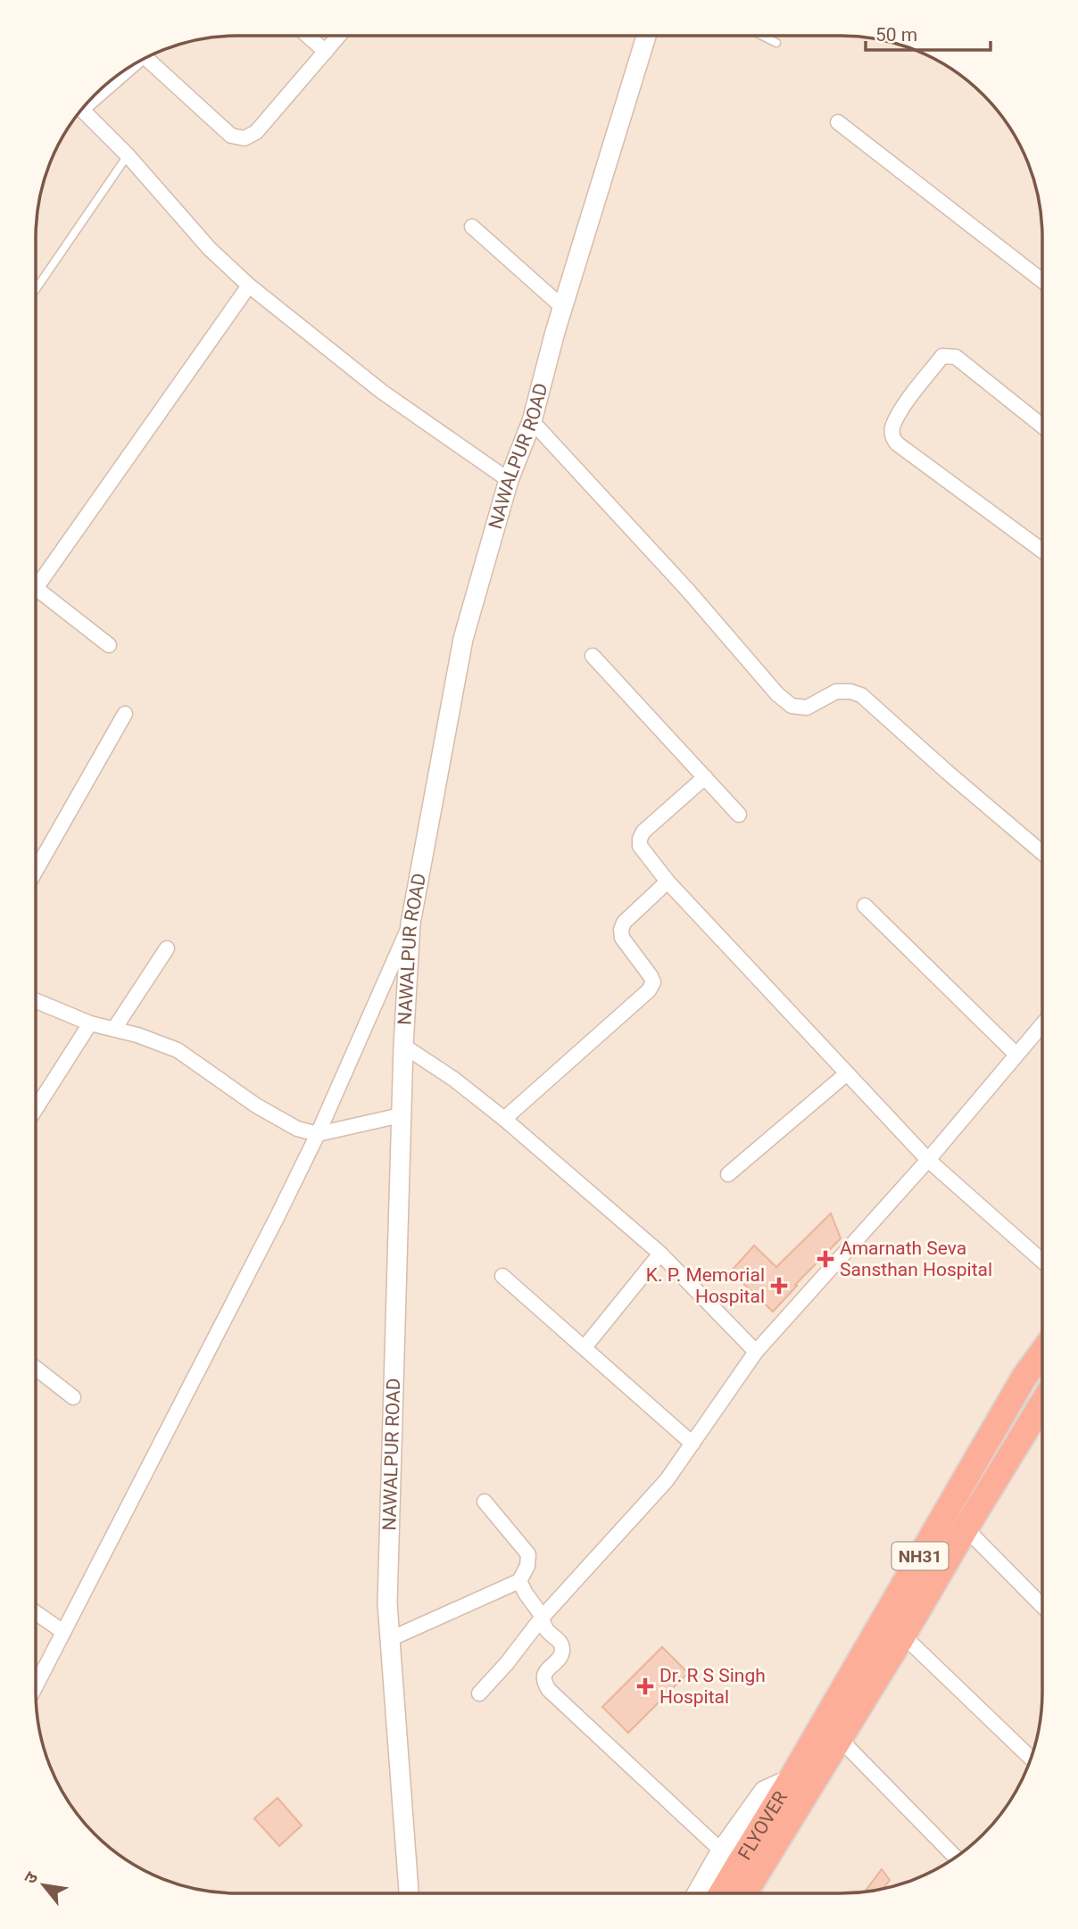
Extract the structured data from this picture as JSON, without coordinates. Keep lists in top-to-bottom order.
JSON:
{
  "streets": {
    "highway": ["NH31", "FLYOVER"],
    "street": ["NAWALPUR ROAD"]
  },
  "crossings": [
    ["NH31", "FLYOVER"]
  ],
  "places": {
    "health": ["Amarnath Seva Sansthan Hospital", "K. P. Memorial Hospital", "Dr. R S Singh Hospital"]
  },
  "scale_bar": "50 m",
  "north": "top left"
}
